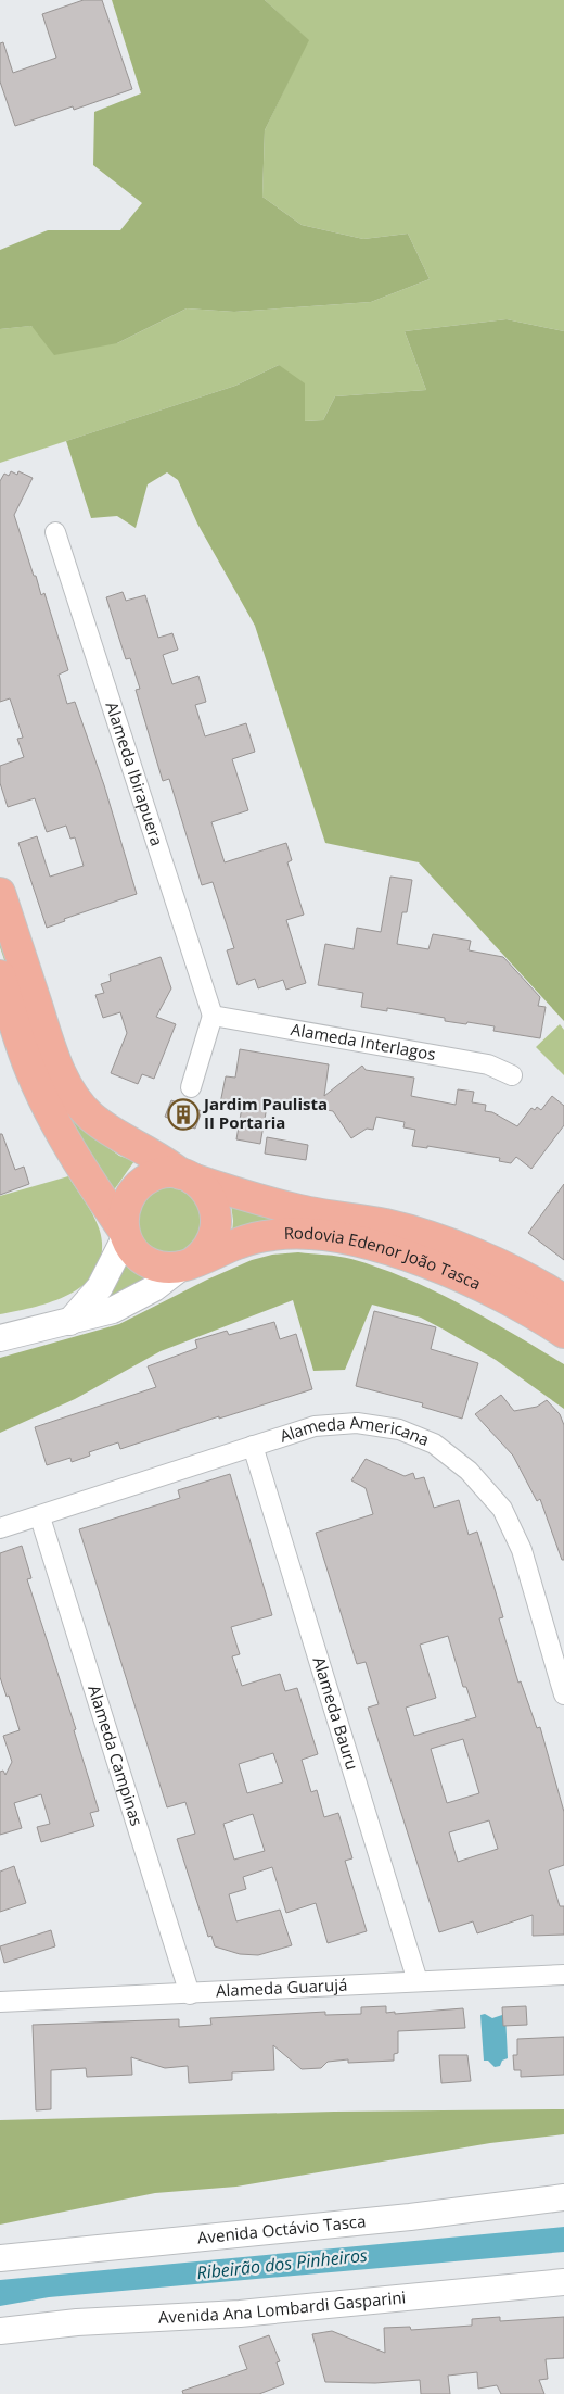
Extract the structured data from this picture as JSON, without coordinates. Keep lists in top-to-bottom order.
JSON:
{
  "streets": {
    "main road": ["Rodovia Edenor João Tasca"],
    "street": [
      "Alameda Ibirapuera",
      "Alameda Interlagos",
      "Alameda Americana",
      "Alameda Bauru",
      "Alameda Campinas",
      "Alameda Guarujá",
      "Avenida Octávio Tasca",
      "Avenida Ana Lombardi Gasparini"
    ]
  },
  "crossings": [
    ["Alameda Ibirapuera", "Alameda Interlagos"],
    ["Alameda Americana", "Alameda Bauru"],
    ["Alameda Americana", "Alameda Campinas"],
    ["Alameda Bauru", "Alameda Guarujá"],
    ["Alameda Campinas", "Alameda Guarujá"]
  ],
  "water": ["Ribeirão dos Pinheiros"],
  "places": {
    "building": ["Jardim Paulista II Portaria"]
  }
}
